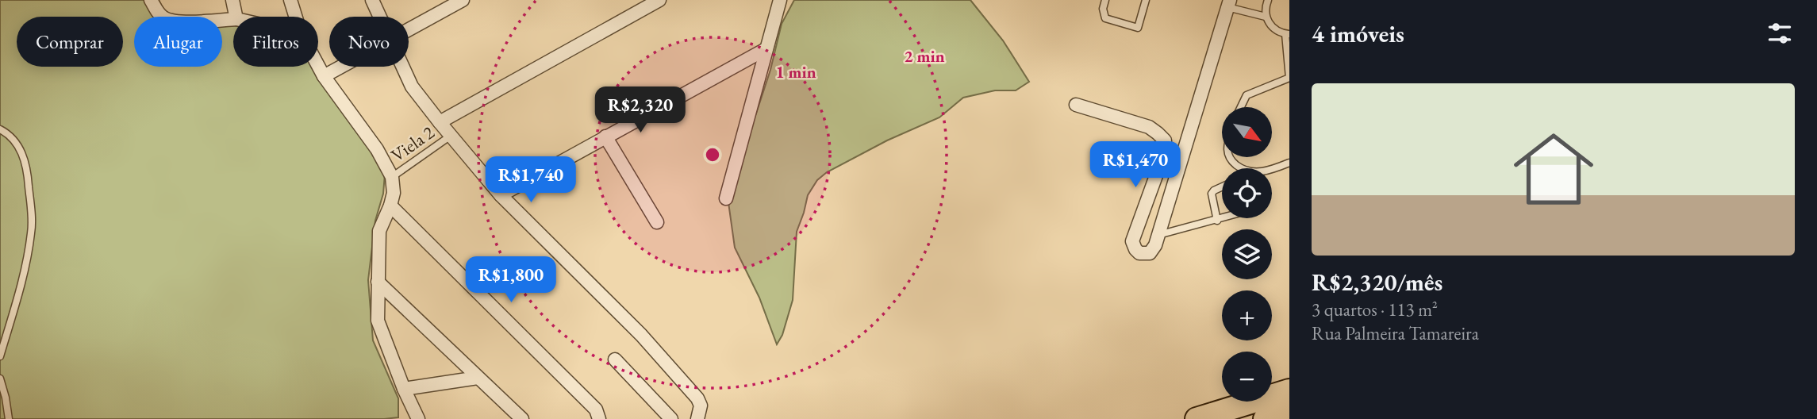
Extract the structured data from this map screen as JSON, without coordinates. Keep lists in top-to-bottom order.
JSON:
{
  "streets": {
    "lane": ["Viela 2"]
  },
  "north": "bottom right",
  "page": {
    "heading": "4 imóveis",
    "chip": [
      "Comprar",
      "Alugar",
      "Filtros",
      "Novo"
    ],
    "list": [
      {
        "name": "R$2,320/mês",
        "note": "3 quartos · 113 m² · Rua Palmeira Tamareira"
      }
    ],
    "price": [
      "R$2,320",
      "R$1,470",
      "R$1,740",
      "R$1,800"
    ],
    "map_buttons": ["+", "−"]
  },
  "rings": ["2 min", "1 min"]
}
